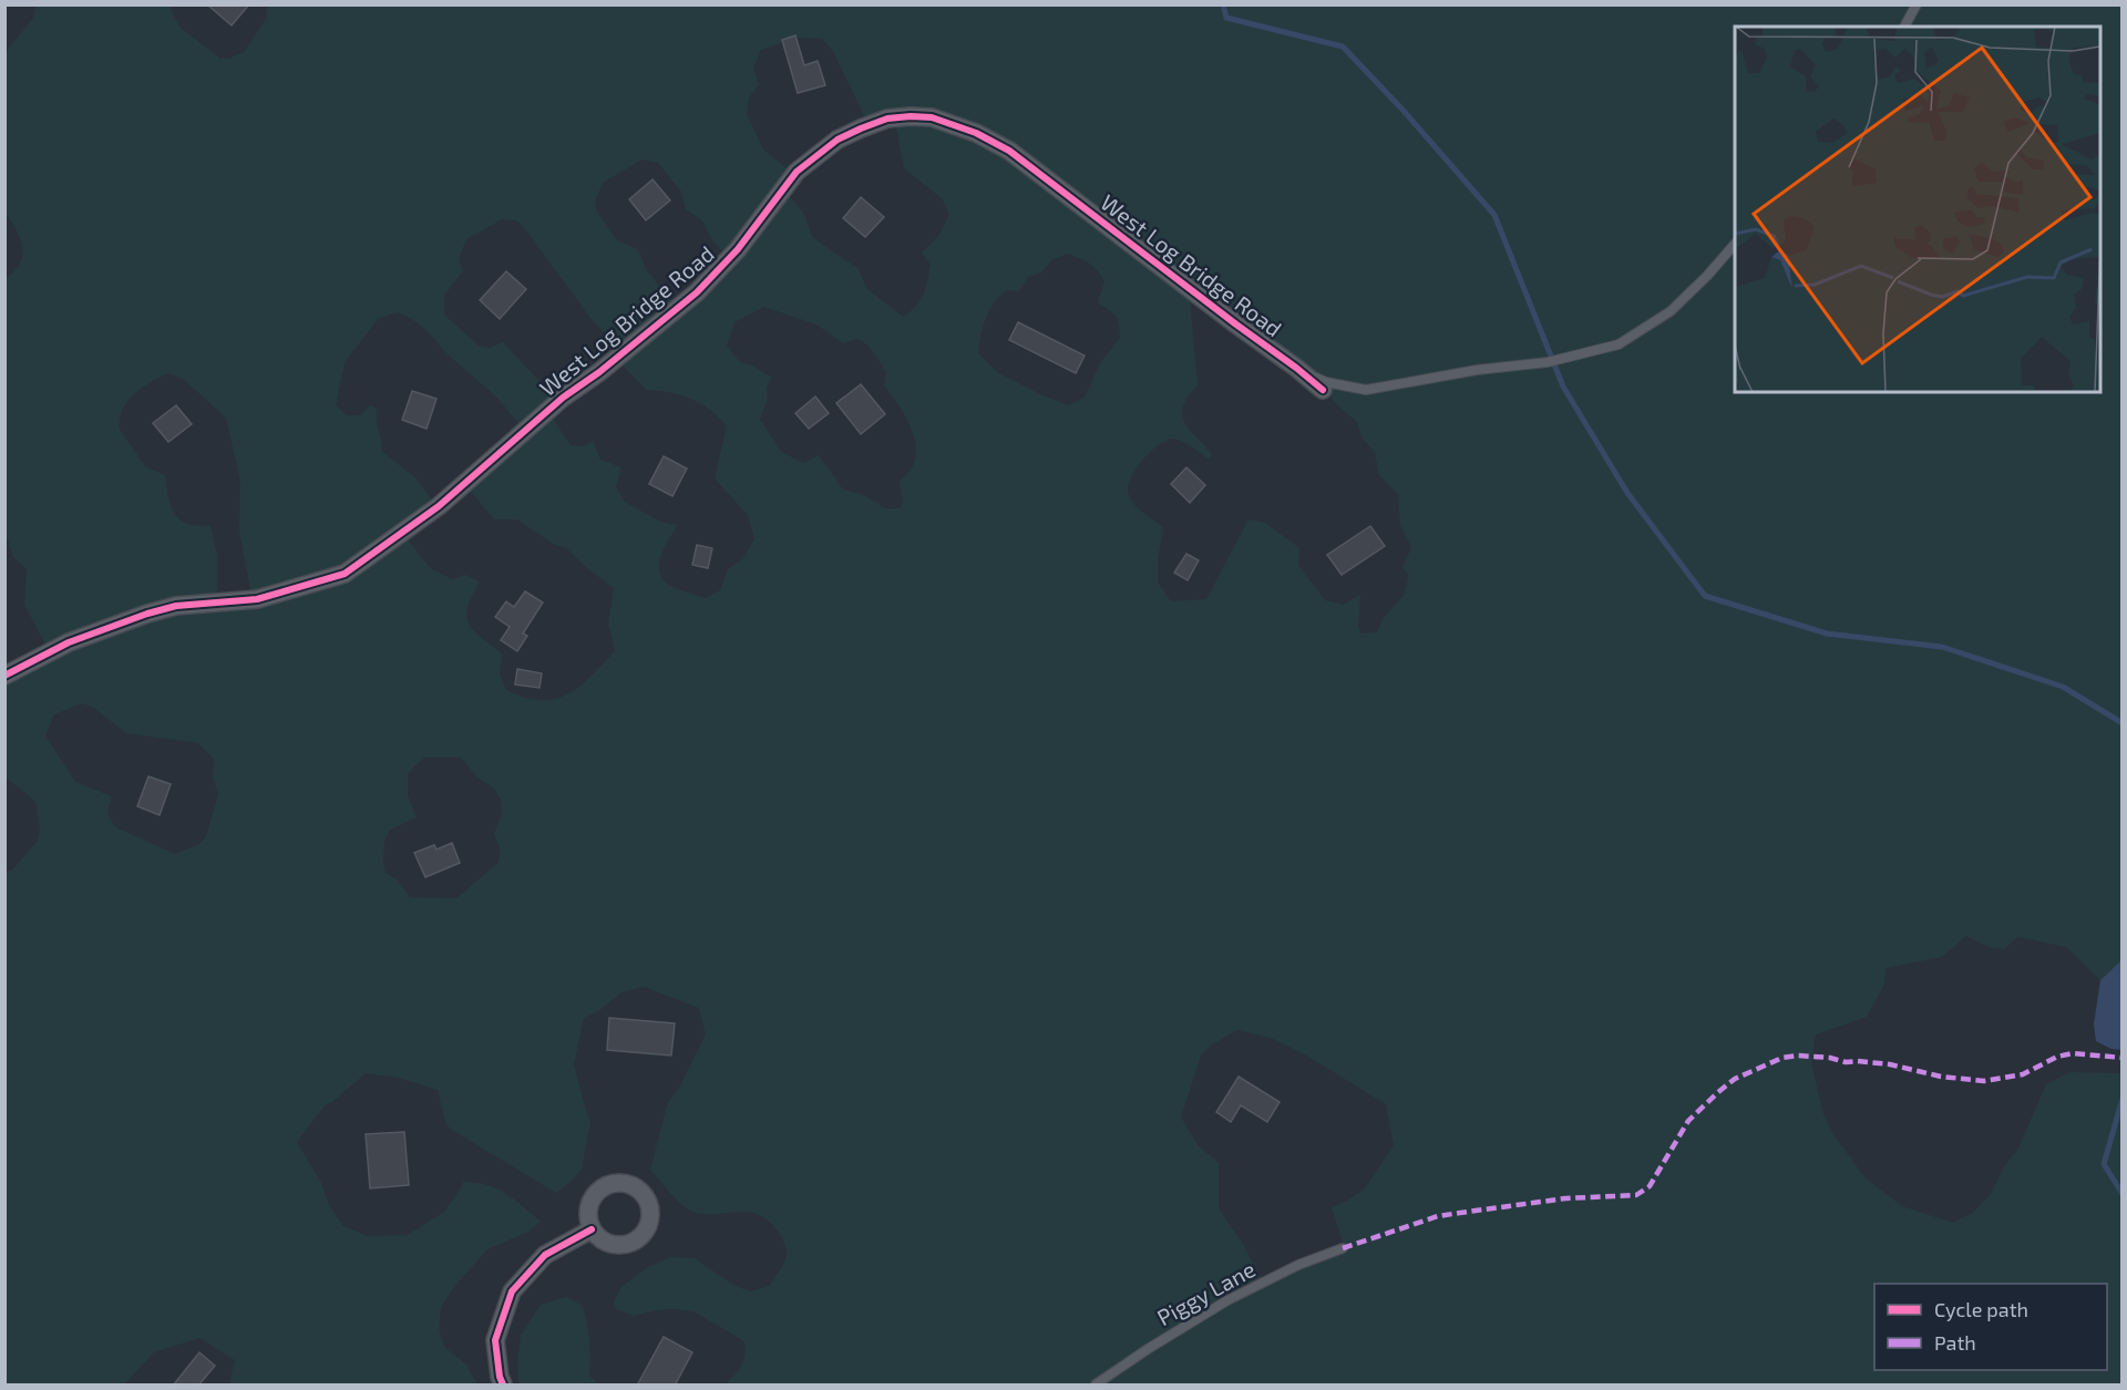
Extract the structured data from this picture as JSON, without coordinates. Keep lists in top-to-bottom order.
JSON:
{
  "streets": {
    "street": ["West Log Bridge Road"],
    "lane": ["Piggy Lane"]
  },
  "legend": ["Cycle path", "Path"]
}
